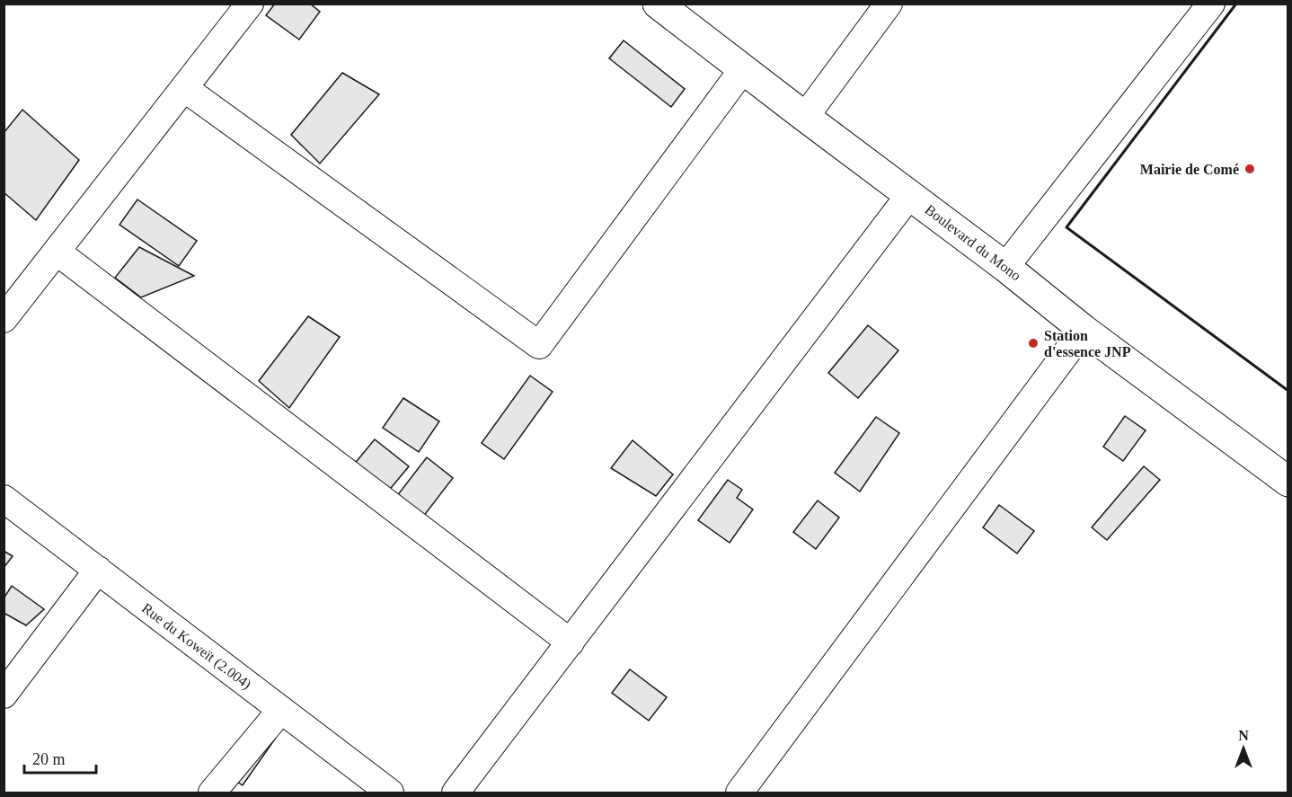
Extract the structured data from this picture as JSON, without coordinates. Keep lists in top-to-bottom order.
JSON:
{
  "streets": {
    "main road": ["Boulevard du Mono"],
    "street": ["Rue du Koweït (2.004)"]
  },
  "places": ["Mairie de Comé", "Station d'essence JNP"],
  "scale_bar": "20 m",
  "north": "top"
}
